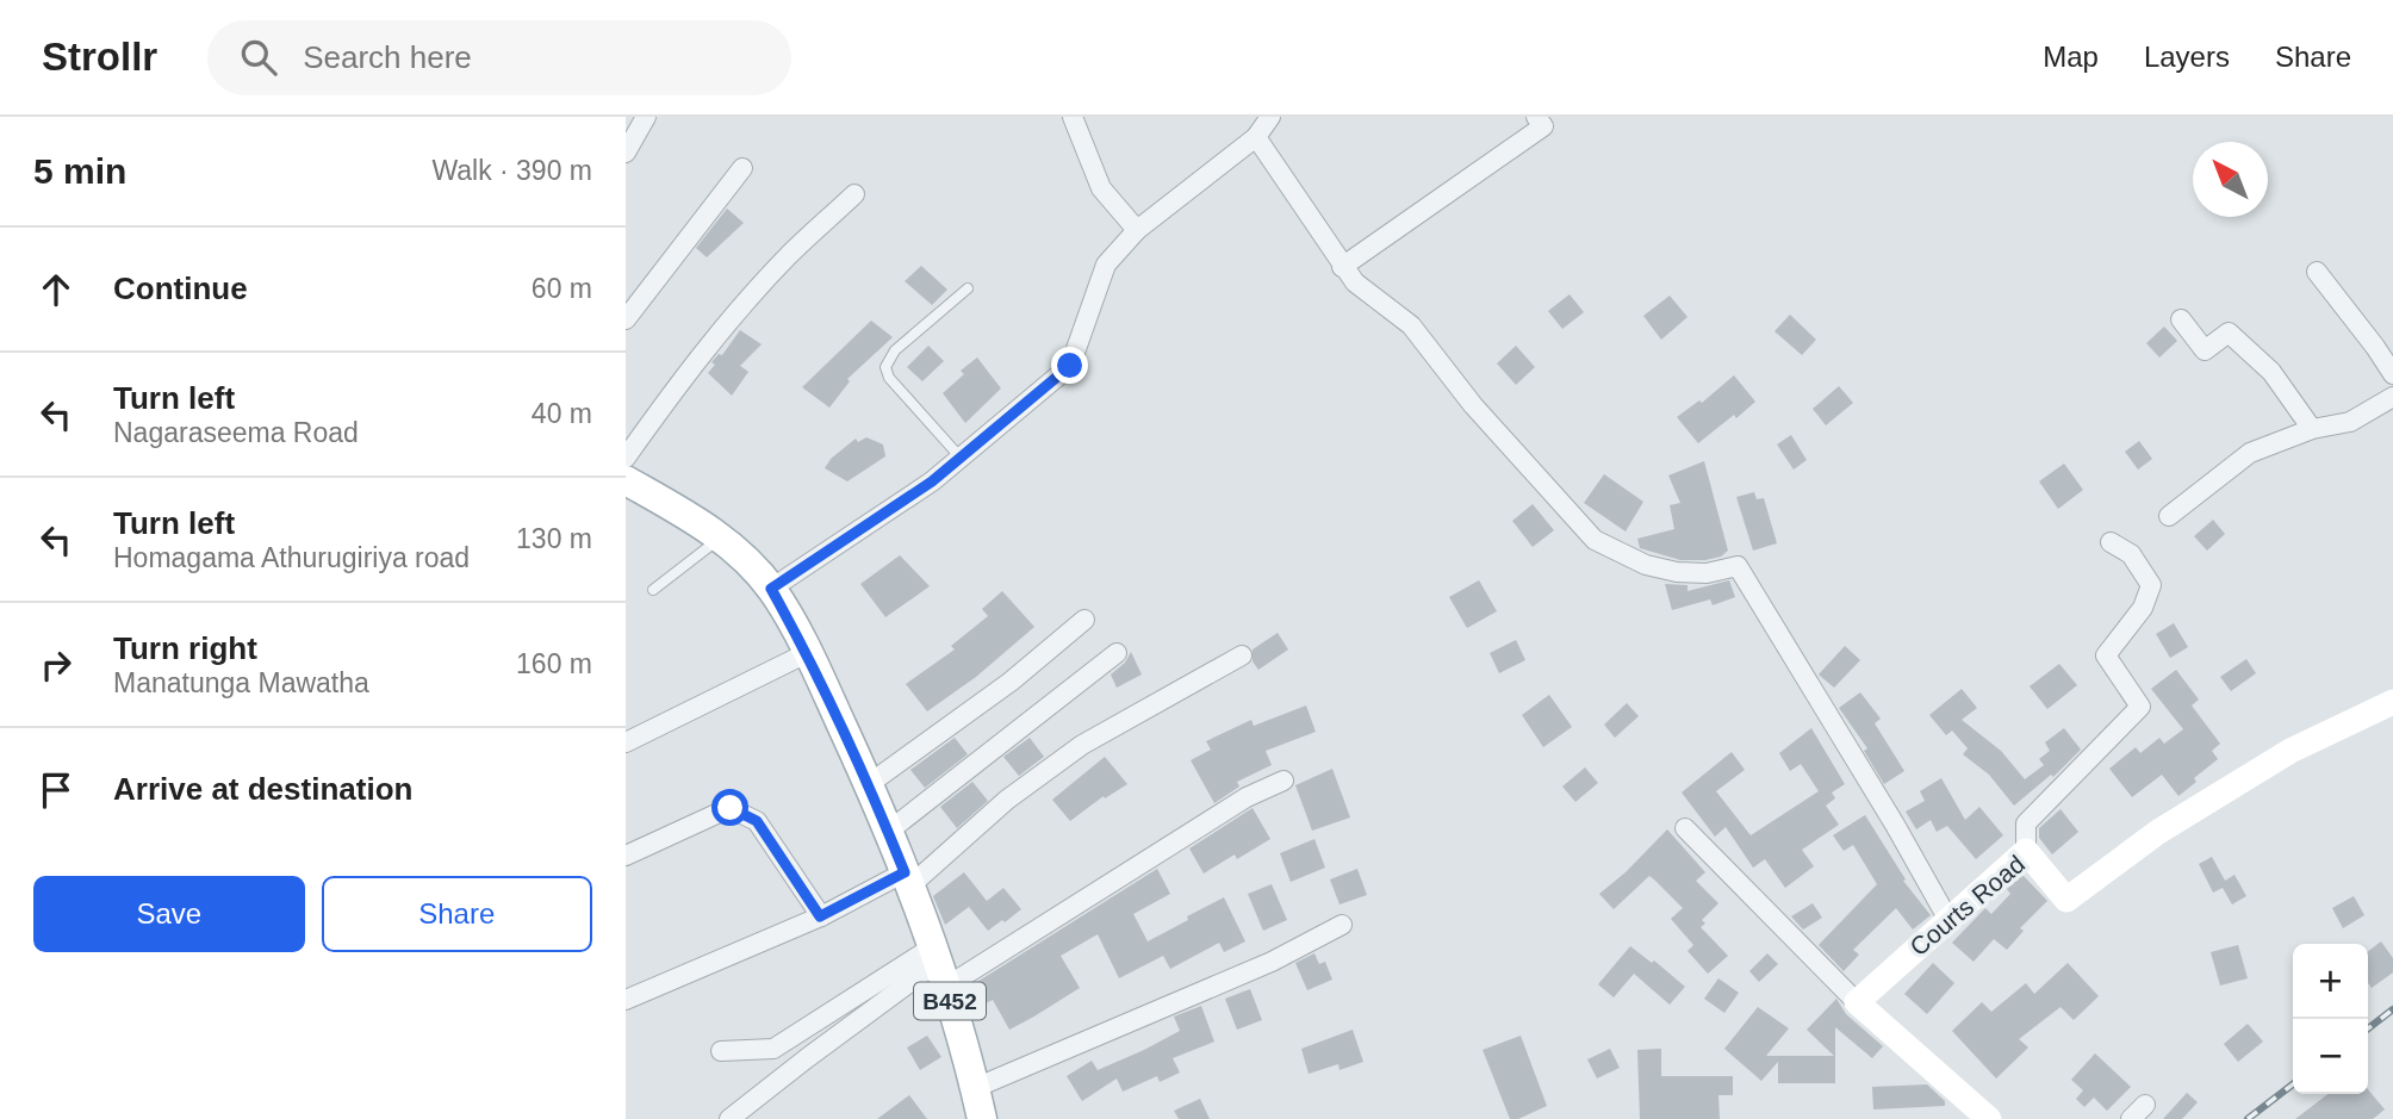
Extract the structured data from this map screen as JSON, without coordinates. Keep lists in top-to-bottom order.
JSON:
{
  "streets": {
    "main road": ["B452"],
    "street": ["Courts Road"]
  },
  "north": "top left",
  "page": {
    "header": "Strollr",
    "search": "Search here",
    "nav": ["Map", "Layers", "Share"],
    "heading": ["5 min", "Walk · 390 m"],
    "list": [
      ["Continue", "60 m"],
      ["Turn left", "Nagaraseema Road", "40 m"],
      ["Turn left", "Homagama Athurugiriya road", "130 m"],
      ["Turn right", "Manatunga Mawatha", "160 m"],
      "Arrive at destination"
    ],
    "buttons": ["Save", "Share"],
    "map_buttons": ["+", "−"]
  }
}
